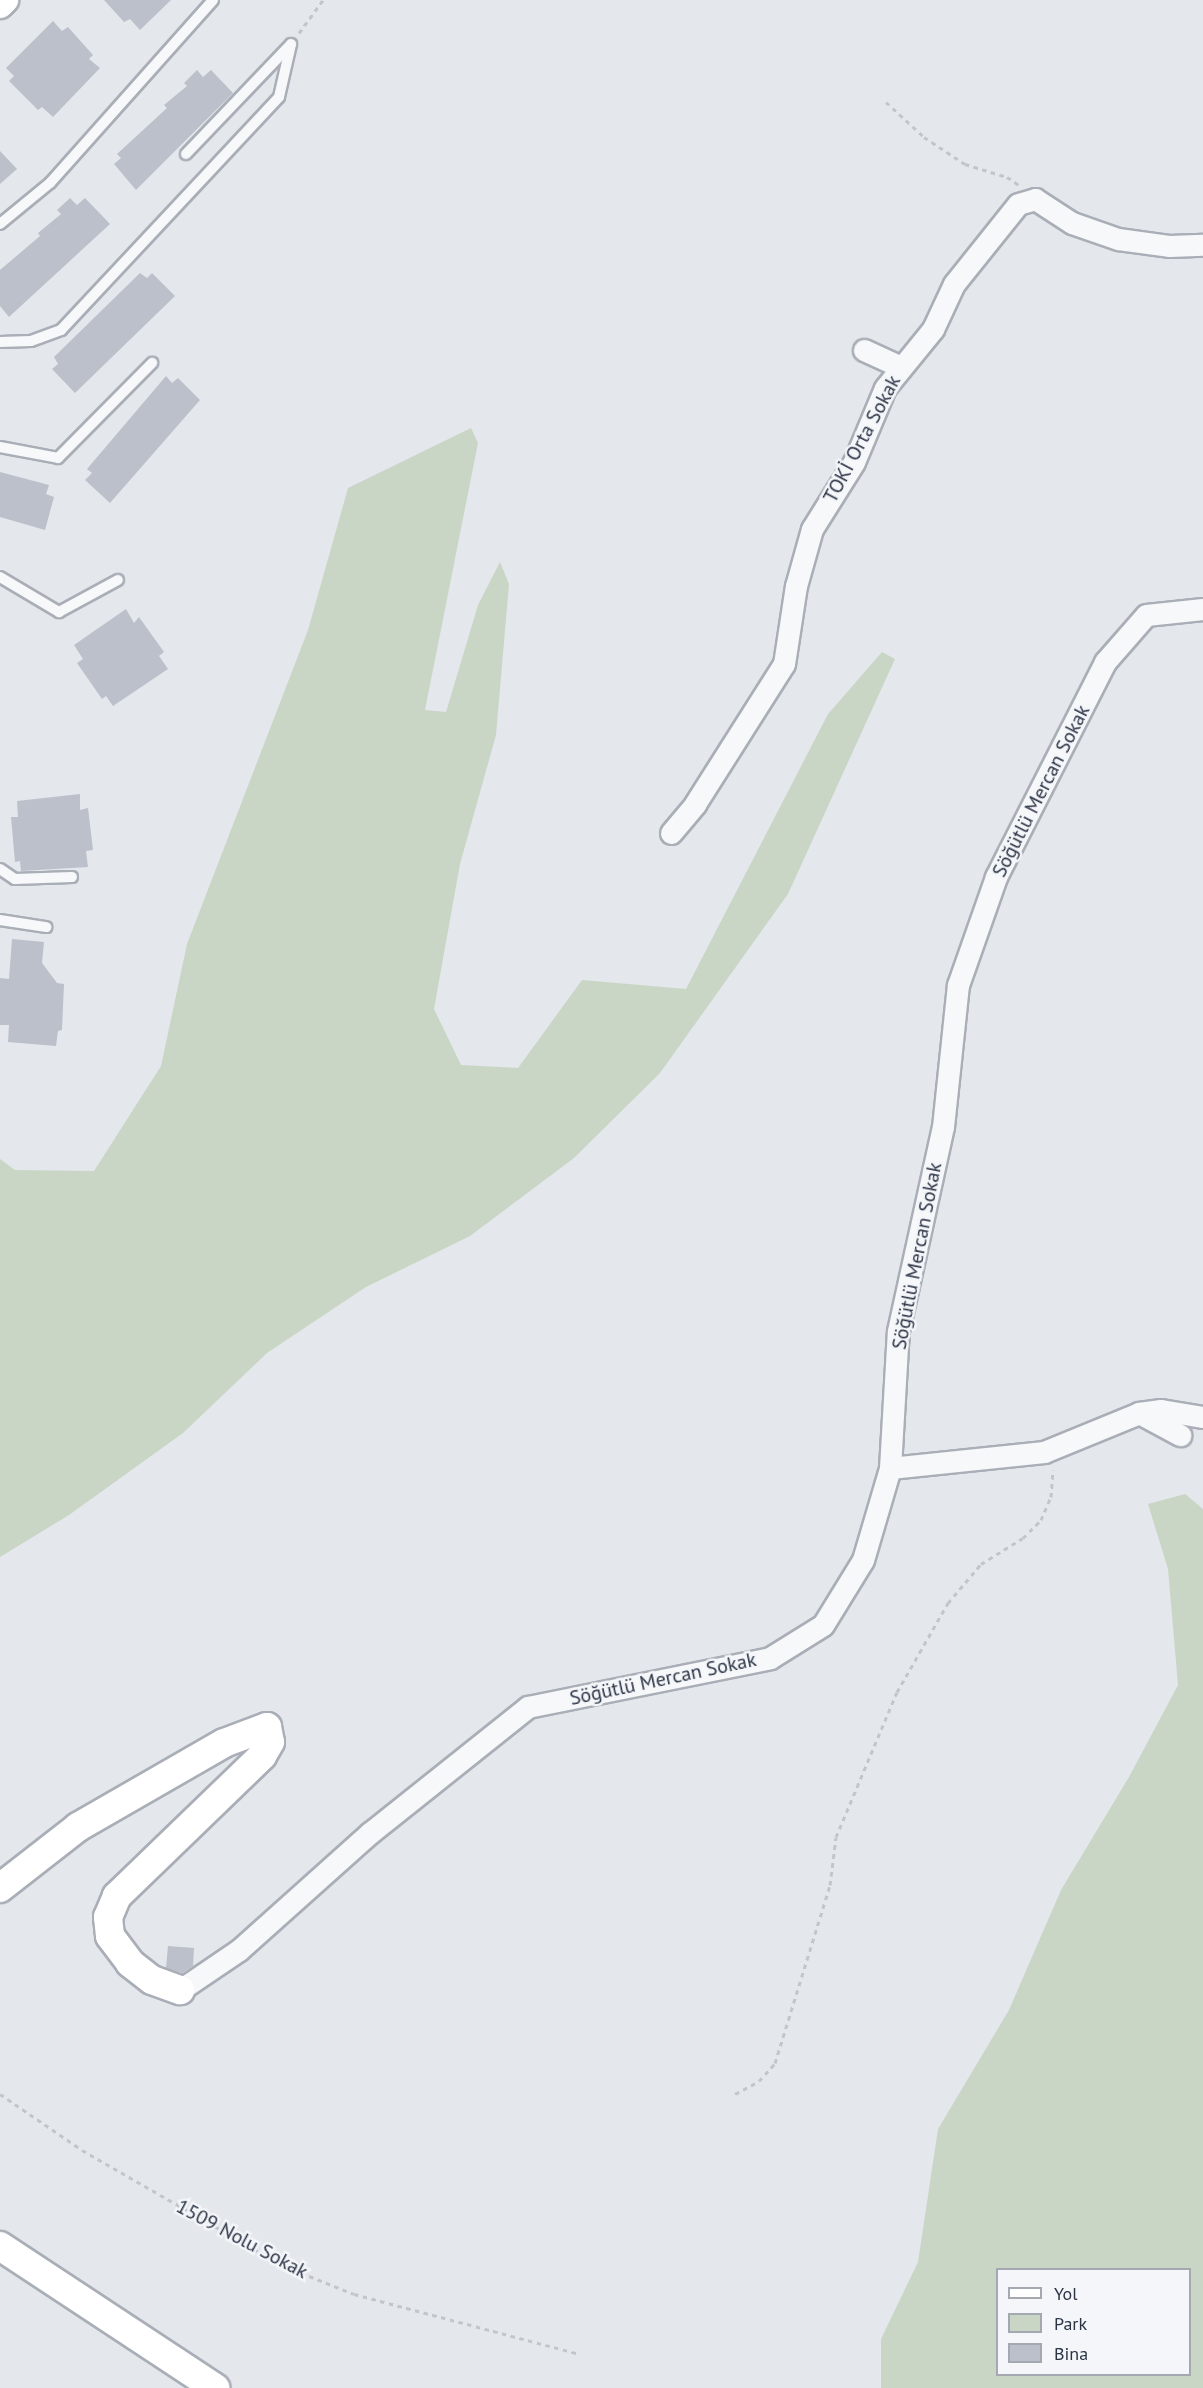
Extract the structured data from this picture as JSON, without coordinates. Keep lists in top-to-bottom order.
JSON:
{
  "streets": {
    "street": ["TOKİ Orta Sokak", "Söğütlü Mercan Sokak"],
    "path": ["1509 Nolu Sokak"]
  },
  "legend": ["Yol", "Park", "Bina"]
}
